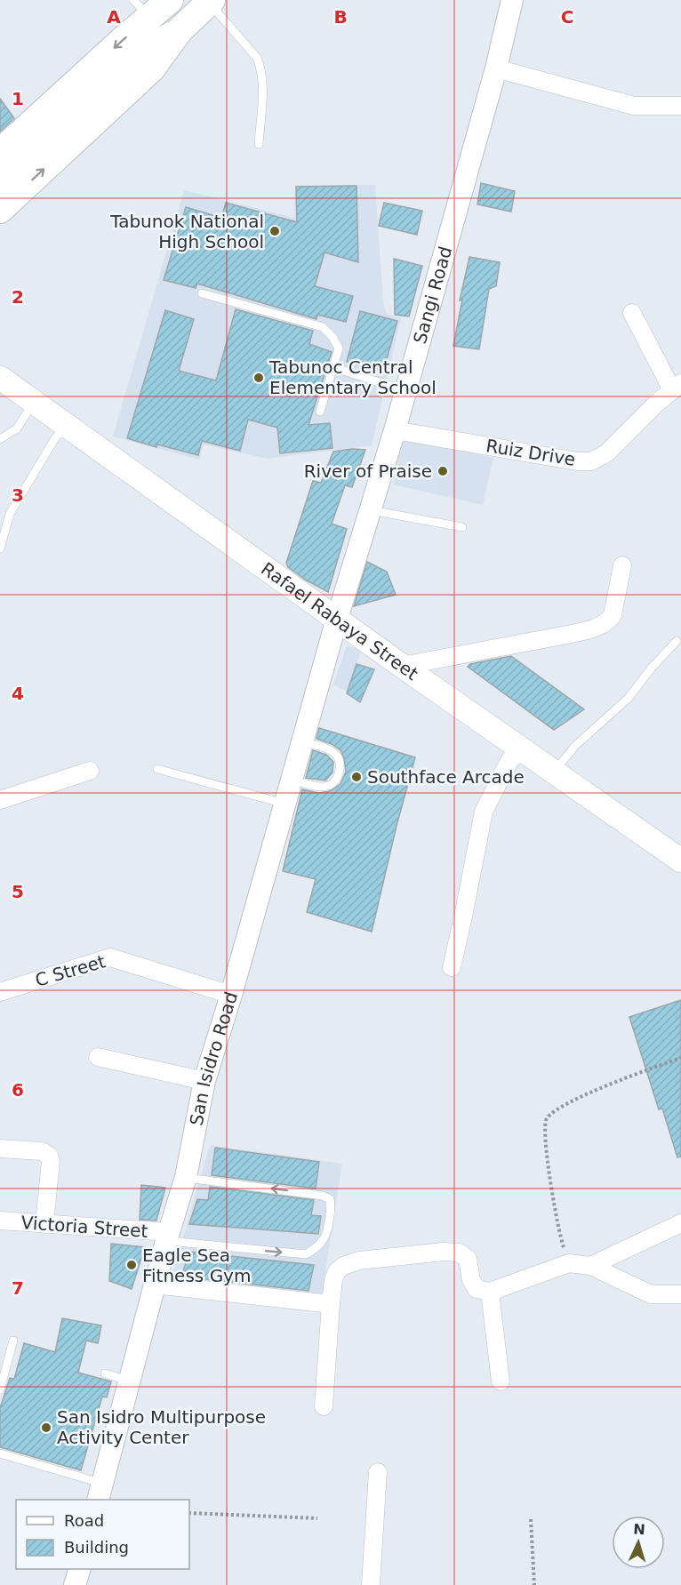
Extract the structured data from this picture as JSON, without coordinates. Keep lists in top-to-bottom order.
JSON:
{
  "streets": {
    "main road": ["Rafael Rabaya Street"],
    "street": [
      "Sangi Road",
      "Ruiz Drive",
      "C Street",
      "San Isidro Road",
      "Victoria Street"
    ]
  },
  "crossings": [
    ["Sangi Road", "Ruiz Drive"],
    ["Sangi Road", "Rafael Rabaya Street"],
    ["Sangi Road", "San Isidro Road"],
    ["Rafael Rabaya Street", "San Isidro Road"],
    ["C Street", "San Isidro Road"],
    ["San Isidro Road", "Victoria Street"]
  ],
  "places": [
    "Tabunok National High School",
    "Tabunoc Central Elementary School",
    "River of Praise",
    "Southface Arcade",
    "Eagle Sea Fitness Gym",
    "San Isidro Multipurpose Activity Center"
  ],
  "legend": ["Road", "Building"],
  "north": "top",
  "grid": {
    "columns": ["A", "B", "C"],
    "rows": [
      "1",
      "2",
      "3",
      "4",
      "5",
      "6",
      "7"
    ]
  }
}
